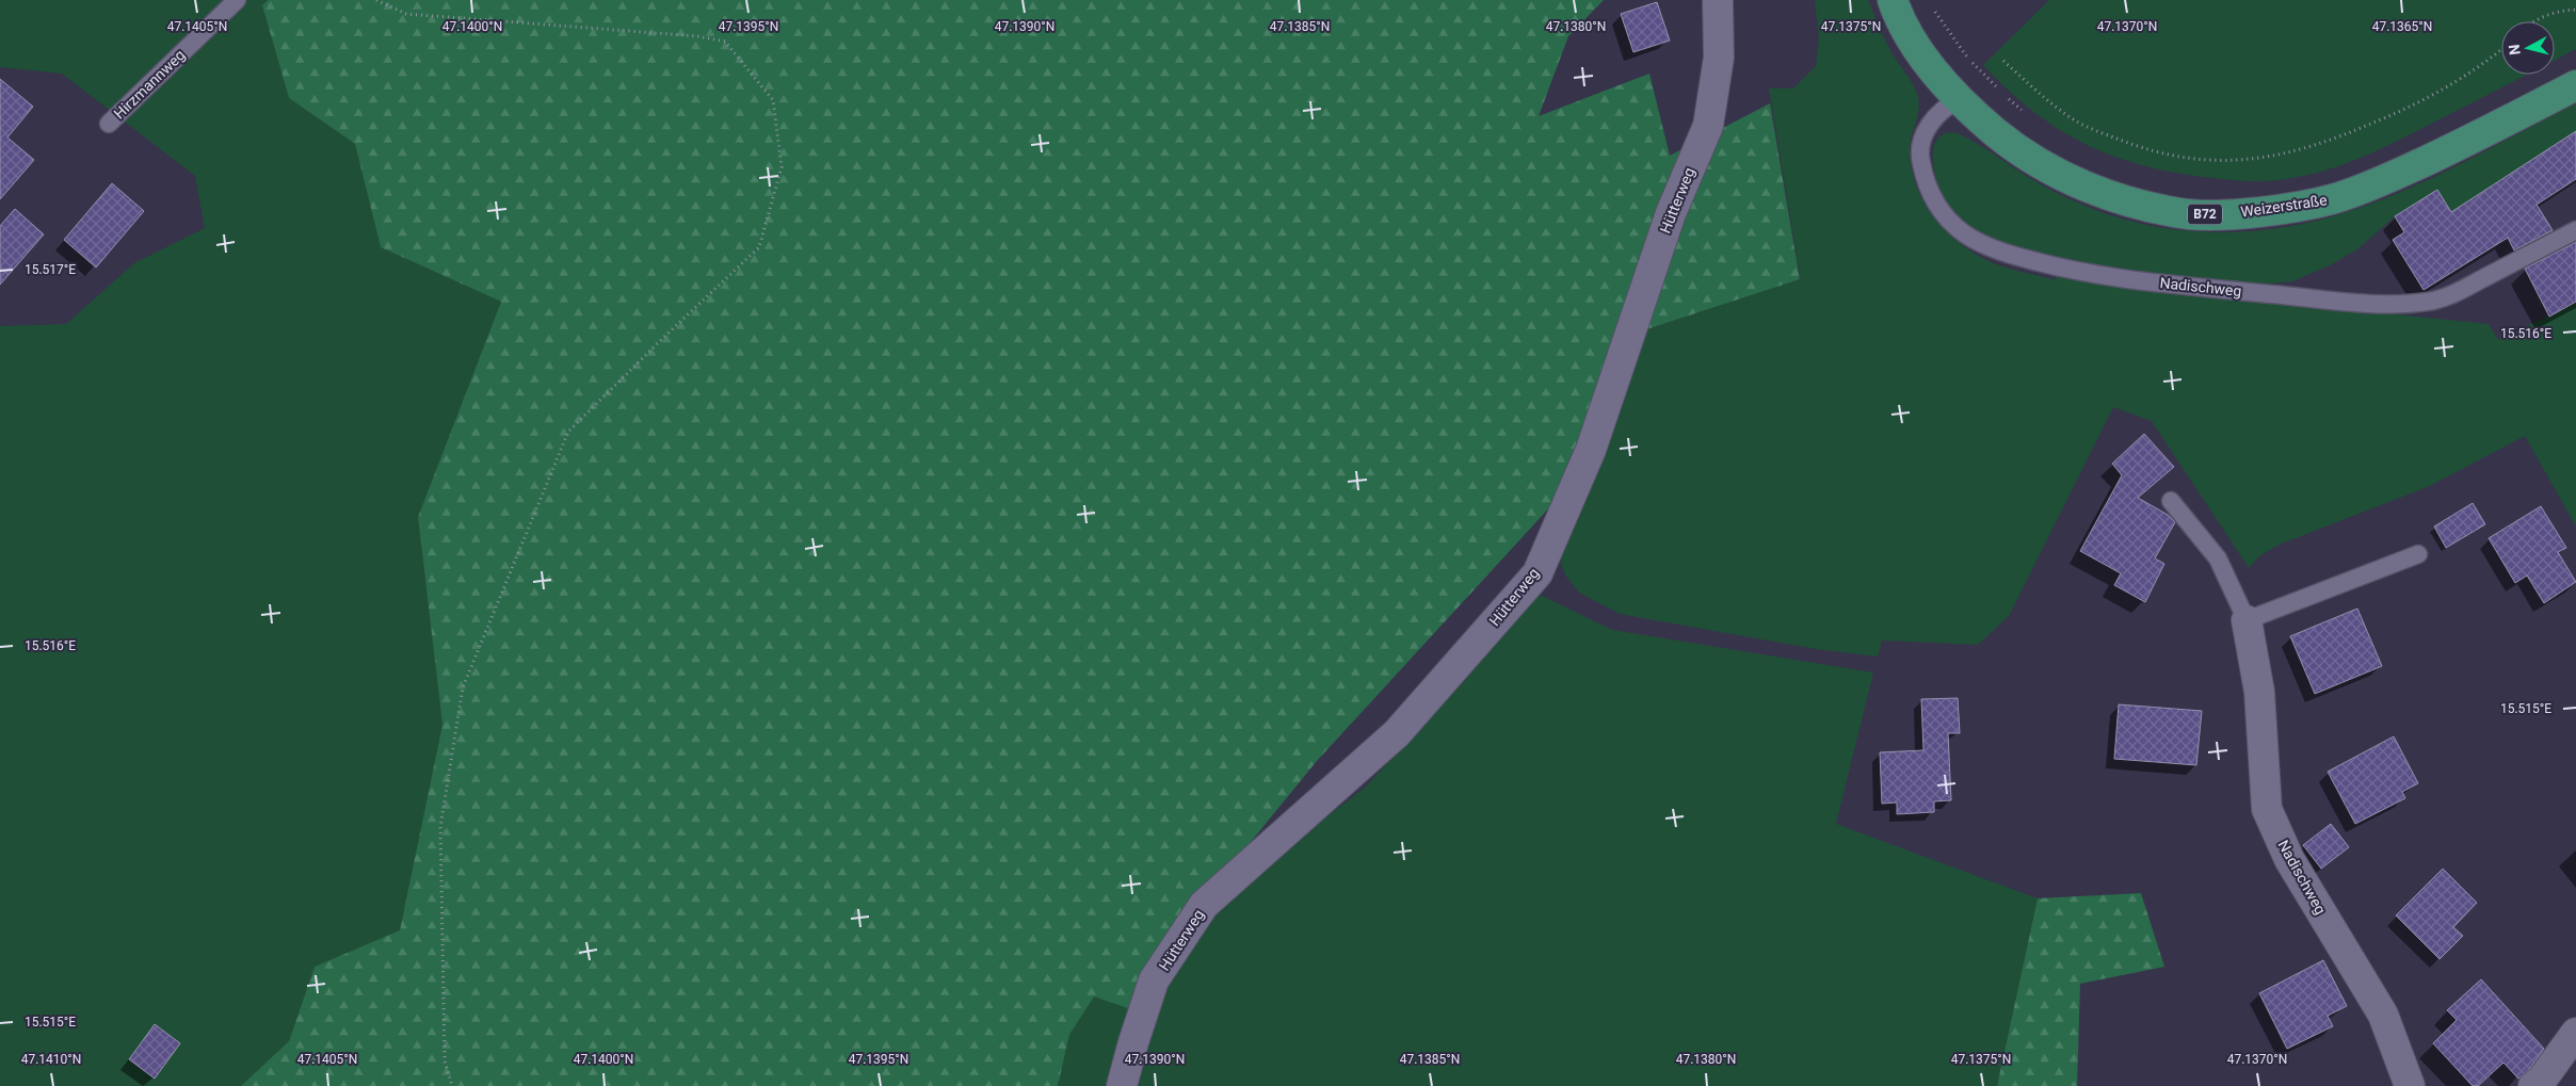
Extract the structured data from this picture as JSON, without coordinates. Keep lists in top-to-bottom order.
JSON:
{
  "streets": {
    "main road": ["Weizerstraße", "B72"],
    "street": ["Hütterweg", "Nadischweg"],
    "lane": ["Hirzmannweg"]
  },
  "crossings": [
    ["Weizerstraße", "Nadischweg"]
  ],
  "north": "left",
  "coordinates": [
    "47.1405°N",
    "47.1400°N",
    "47.1395°N",
    "47.1390°N",
    "47.1385°N",
    "47.1380°N",
    "47.1375°N",
    "47.1370°N",
    "47.1365°N",
    "15.517°E",
    "15.516°E",
    "15.515°E",
    "47.1410°N"
  ]
}
